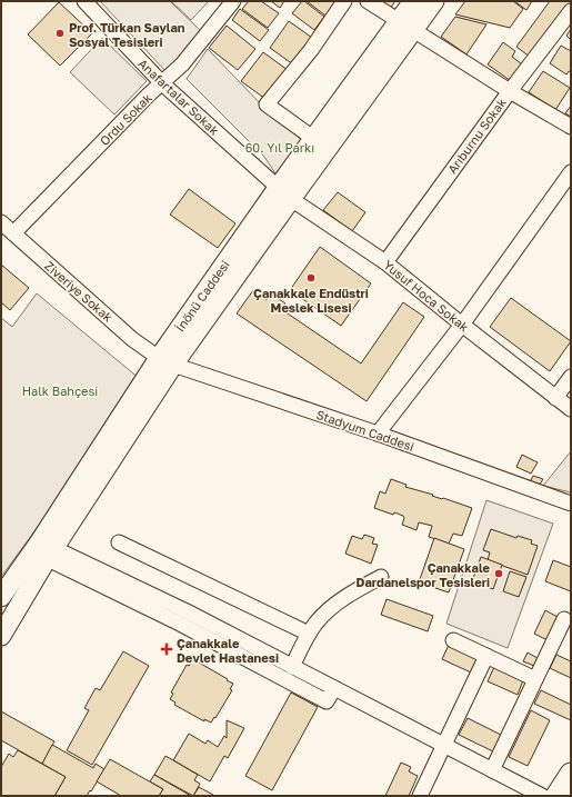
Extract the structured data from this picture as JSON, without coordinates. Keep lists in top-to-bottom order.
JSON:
{
  "streets": {
    "main road": ["İnönü Caddesi"],
    "street": [
      "Anafartalar Sokak",
      "Ordu Sokak",
      "Arıburnu Sokak",
      "Ziveriye Sokak",
      "Yusuf Hoca Sokak",
      "Stadyum Caddesi"
    ]
  },
  "crossings": [
    ["Anafartalar Sokak", "Ordu Sokak"],
    ["Anafartalar Sokak", "İnönü Caddesi"],
    ["Anafartalar Sokak", "Yusuf Hoca Sokak"],
    ["Ordu Sokak", "Ziveriye Sokak"],
    ["Arıburnu Sokak", "Yusuf Hoca Sokak"],
    ["Ziveriye Sokak", "İnönü Caddesi"],
    ["Ziveriye Sokak", "Stadyum Caddesi"],
    ["İnönü Caddesi", "Yusuf Hoca Sokak"],
    ["İnönü Caddesi", "Stadyum Caddesi"]
  ],
  "parks": ["60. Yıl Parkı", "Halk Bahçesi"],
  "places": {
    "other": ["Prof. Türkan Saylan Sosyal Tesisleri", "Çanakkale Endüstri Meslek Lisesi", "Çanakkale Dardanelspor Tesisleri"],
    "health": ["Çanakkale Devlet Hastanesi"]
  }
}
